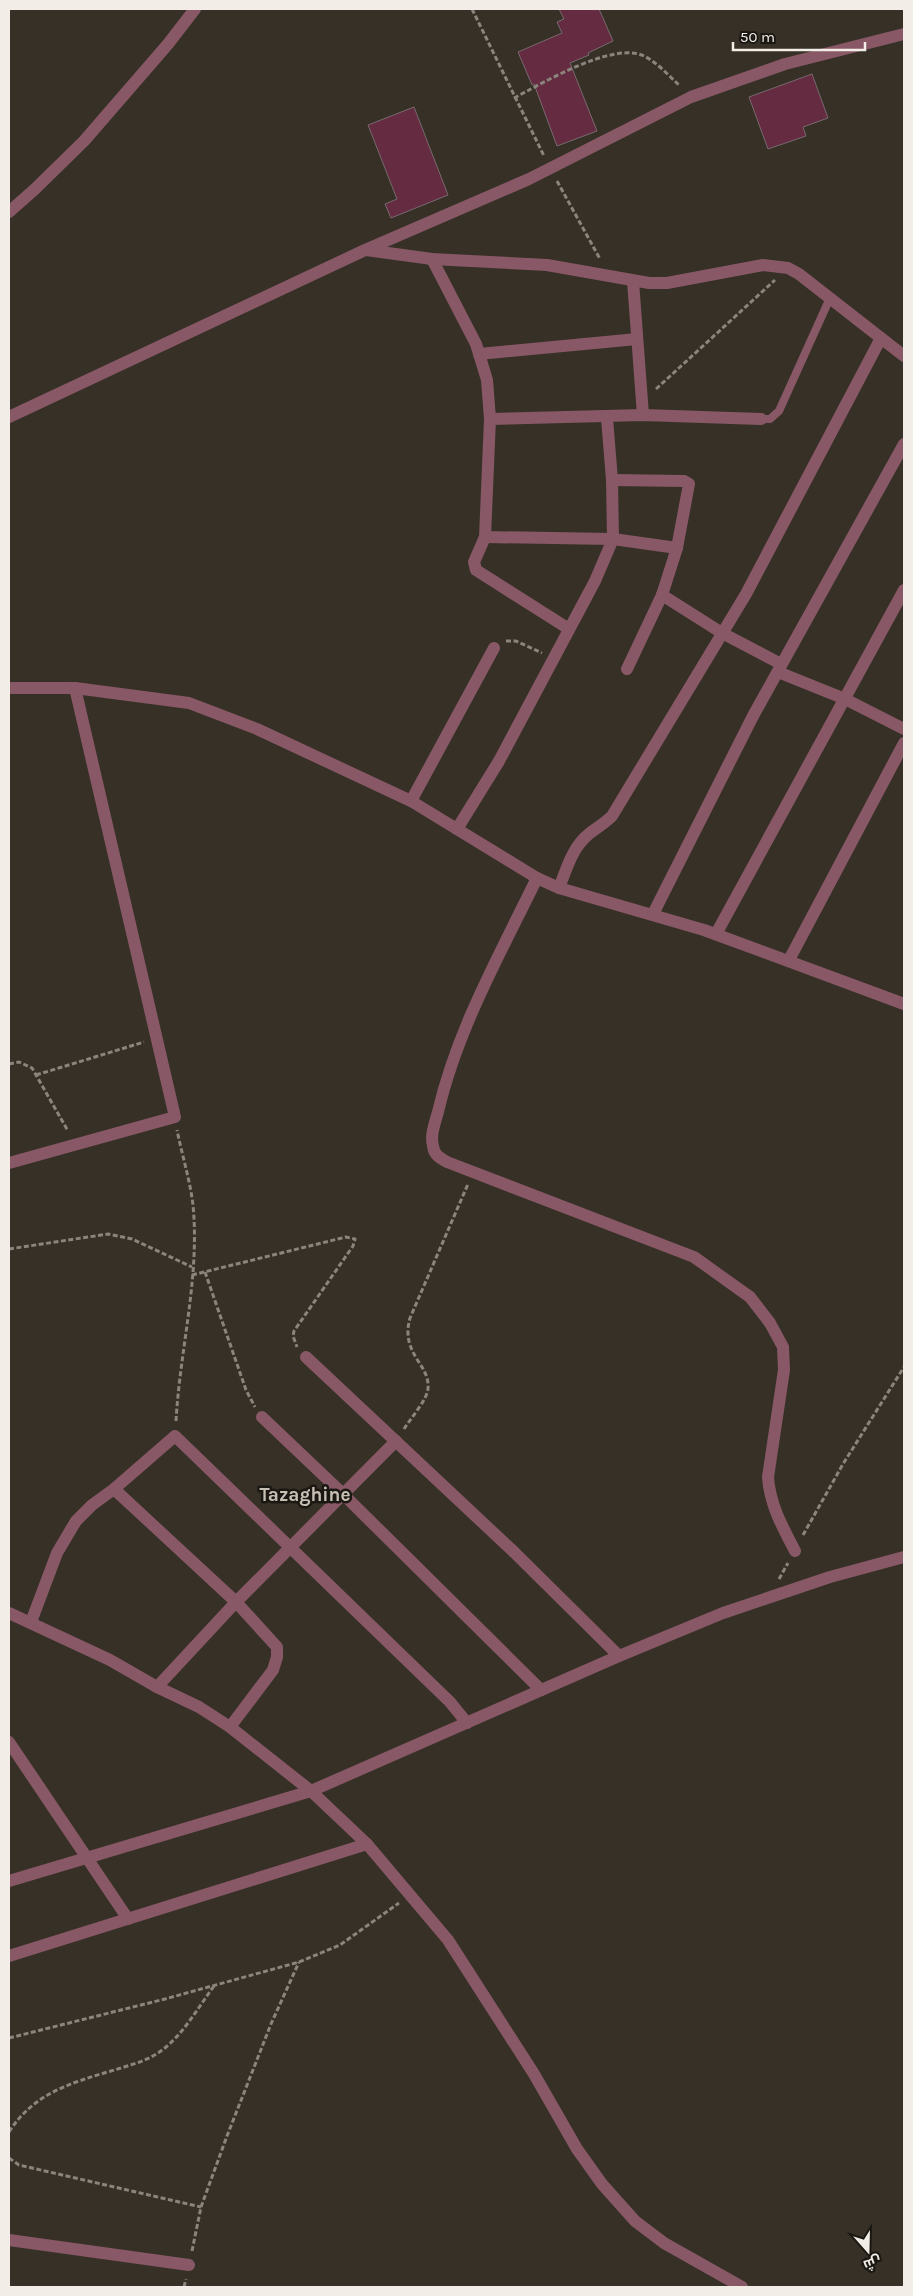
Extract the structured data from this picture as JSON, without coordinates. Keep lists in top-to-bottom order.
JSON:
{
  "districts": ["Tazaghine"],
  "scale_bar": "50 m",
  "north": "bottom"
}
